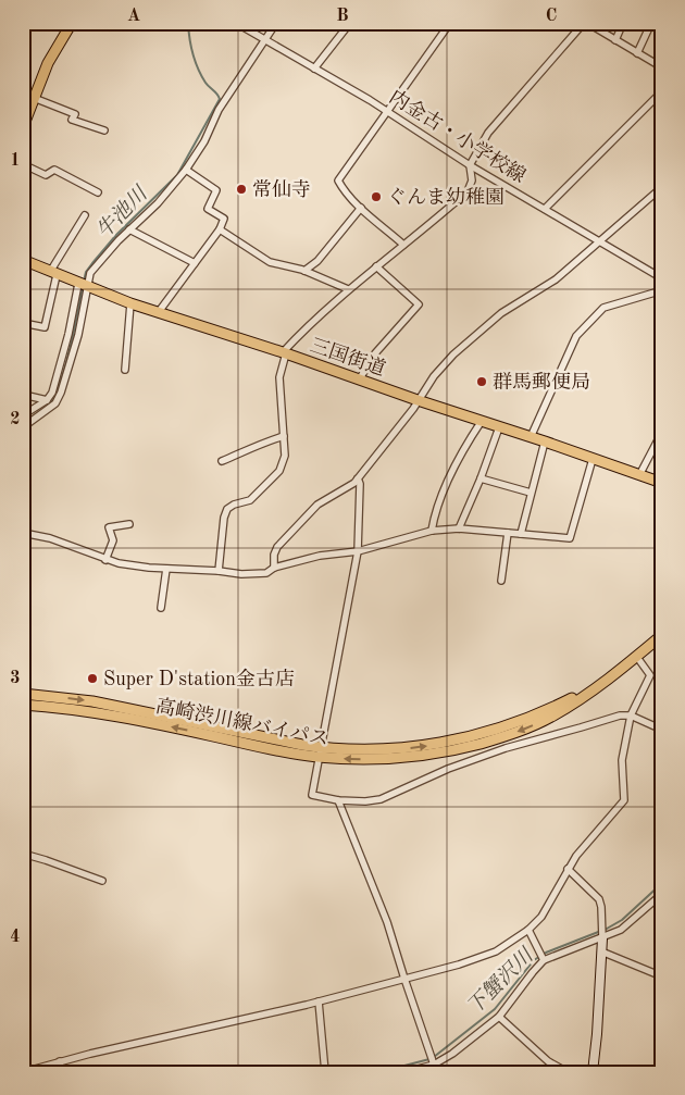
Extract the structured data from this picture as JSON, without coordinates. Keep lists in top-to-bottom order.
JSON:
{
  "streets": {
    "main road": ["三国街道", "高崎渋川線バイパス"],
    "street": ["内金古・小学校線"]
  },
  "water": ["牛池川", "下蟹沢川"],
  "places": [
    "常仙寺",
    "ぐんま幼稚園",
    "群馬郵便局",
    "Super D'station金古店"
  ],
  "grid": {
    "columns": ["A", "B", "C"],
    "rows": [
      "1",
      "2",
      "3",
      "4"
    ]
  }
}
